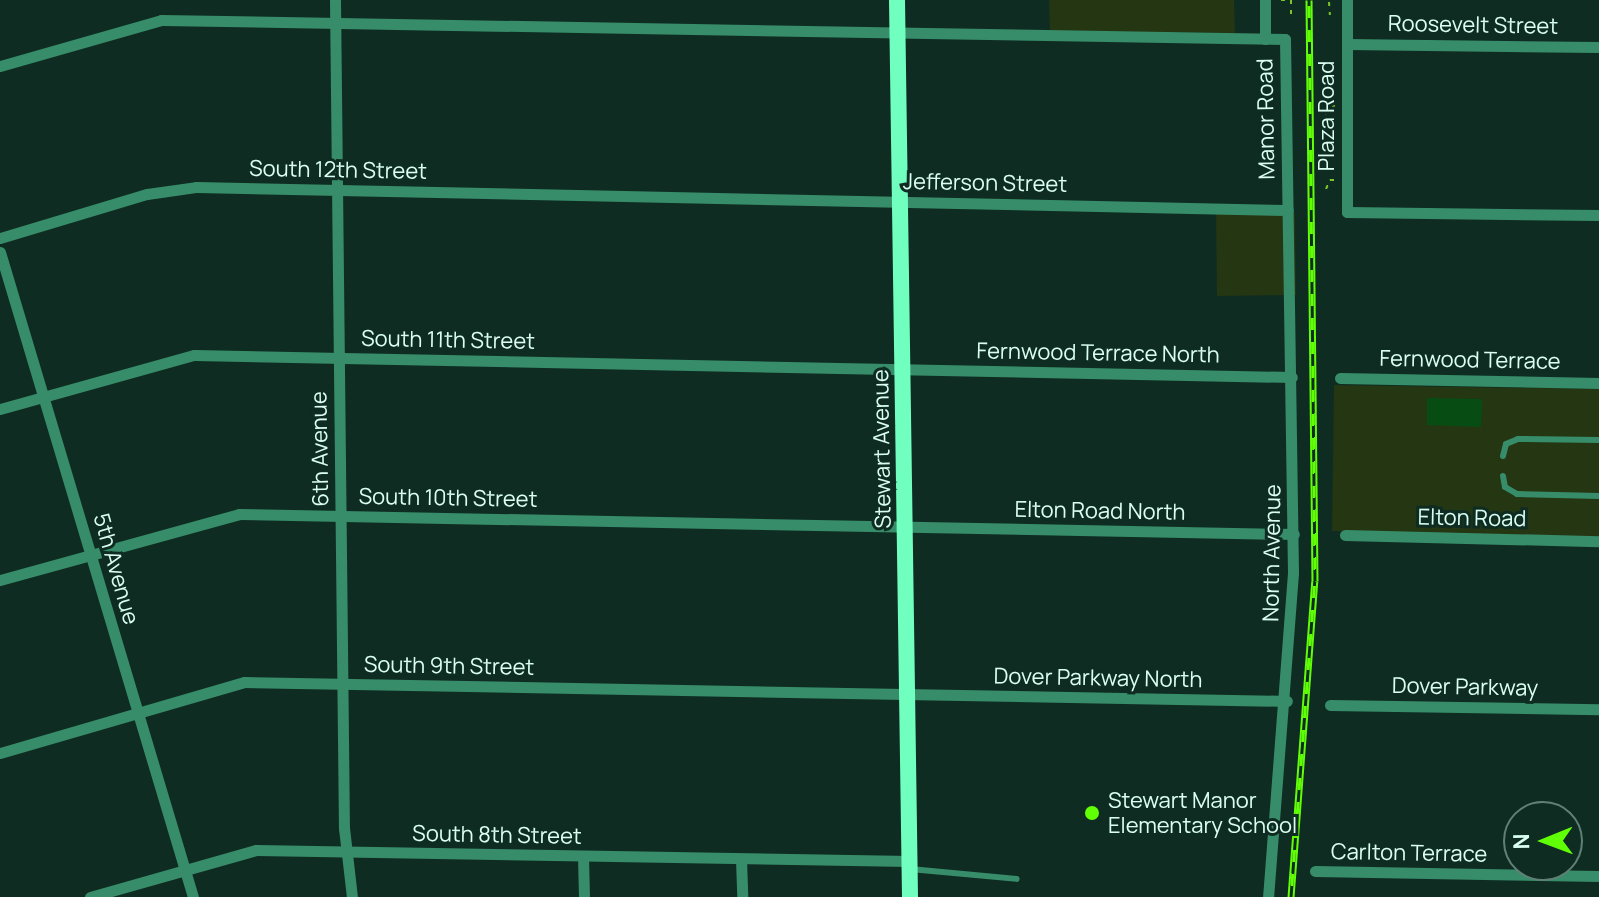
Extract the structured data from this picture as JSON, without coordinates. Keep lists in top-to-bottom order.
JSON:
{
  "streets": {
    "main road": ["Stewart Avenue"],
    "street": [
      "Roosevelt Street",
      "Plaza Road",
      "Manor Road",
      "South 12th Street",
      "Jefferson Street",
      "South 11th Street",
      "Fernwood Terrace North",
      "Fernwood Terrace",
      "6th Avenue",
      "South 10th Street",
      "Elton Road North",
      "Elton Road",
      "North Avenue",
      "5th Avenue",
      "South 9th Street",
      "Dover Parkway North",
      "Dover Parkway",
      "South 8th Street",
      "Carlton Terrace"
    ]
  },
  "crossings": [
    ["Roosevelt Street", "Plaza Road"],
    ["Manor Road", "Jefferson Street"],
    ["Manor Road", "North Avenue"],
    ["South 12th Street", "Jefferson Street"],
    ["South 12th Street", "6th Avenue"],
    ["Jefferson Street", "Stewart Avenue"],
    ["Jefferson Street", "North Avenue"],
    ["South 11th Street", "Fernwood Terrace North"],
    ["South 11th Street", "6th Avenue"],
    ["South 11th Street", "Stewart Avenue"],
    ["South 11th Street", "5th Avenue"],
    ["Fernwood Terrace North", "Stewart Avenue"],
    ["Fernwood Terrace North", "North Avenue"],
    ["6th Avenue", "South 10th Street"],
    ["6th Avenue", "South 9th Street"],
    ["6th Avenue", "South 8th Street"],
    ["Stewart Avenue", "South 10th Street"],
    ["Stewart Avenue", "Elton Road North"],
    ["Stewart Avenue", "South 9th Street"],
    ["Stewart Avenue", "Dover Parkway North"],
    ["Stewart Avenue", "South 8th Street"],
    ["South 10th Street", "Elton Road North"],
    ["South 10th Street", "5th Avenue"],
    ["Elton Road North", "North Avenue"],
    ["North Avenue", "Dover Parkway North"],
    ["5th Avenue", "South 9th Street"],
    ["5th Avenue", "South 8th Street"],
    ["South 9th Street", "Dover Parkway North"]
  ],
  "places": ["Stewart Manor Elementary School"],
  "north": "left"
}
